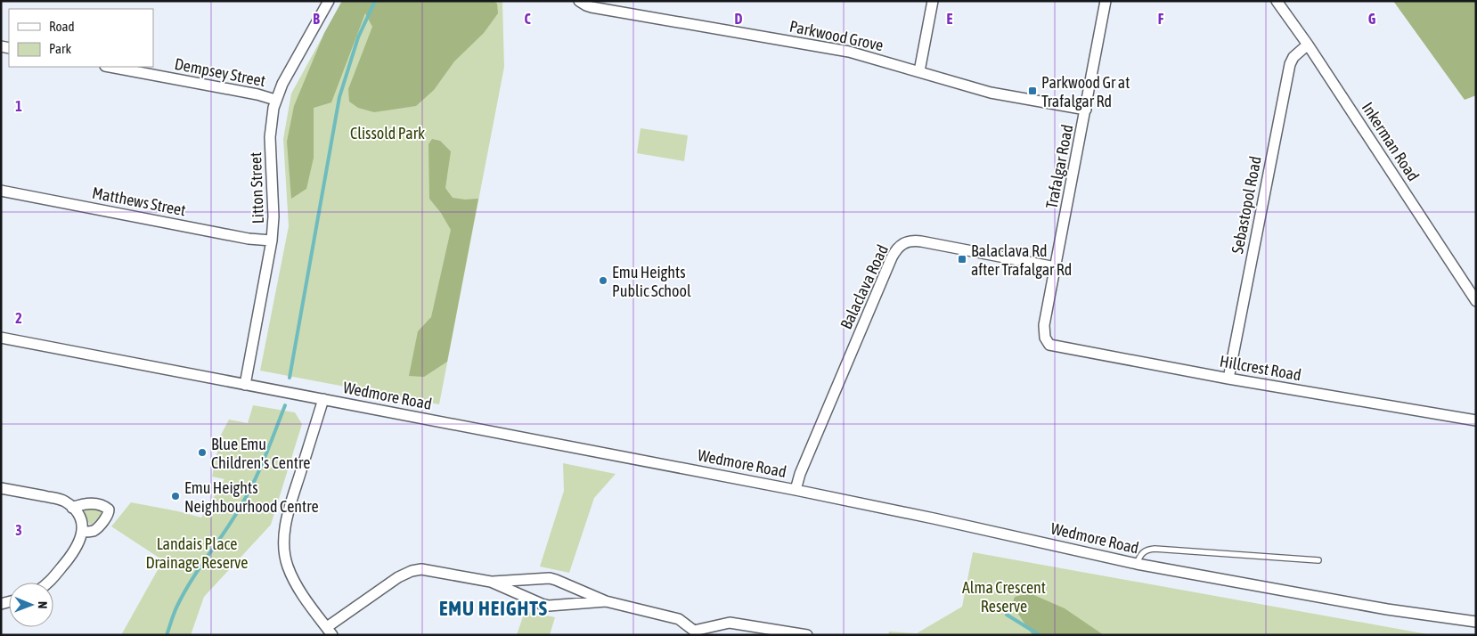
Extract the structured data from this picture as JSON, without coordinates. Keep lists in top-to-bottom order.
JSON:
{
  "streets": {
    "street": [
      "Parkwood Grove",
      "Dempsey Street",
      "Inkerman Road",
      "Trafalgar Road",
      "Litton Street",
      "Matthews Street",
      "Sebastopol Road",
      "Balaclava Road",
      "Hillcrest Road",
      "Wedmore Road"
    ]
  },
  "crossings": [
    ["Parkwood Grove", "Trafalgar Road"],
    ["Dempsey Street", "Litton Street"],
    ["Inkerman Road", "Sebastopol Road"],
    ["Trafalgar Road", "Balaclava Road"],
    ["Trafalgar Road", "Hillcrest Road"],
    ["Litton Street", "Matthews Street"],
    ["Litton Street", "Wedmore Road"],
    ["Sebastopol Road", "Hillcrest Road"],
    ["Balaclava Road", "Wedmore Road"]
  ],
  "districts": ["EMU HEIGHTS"],
  "parks": ["Clissold Park", "Landais Place Drainage Reserve", "Alma Crescent Reserve"],
  "places": {
    "transit": ["Parkwood Gr at Trafalgar Rd", "Balaclava Rd after Trafalgar Rd"],
    "other": ["Emu Heights Public School", "Blue Emu Children's Centre", "Emu Heights Neighbourhood Centre"]
  },
  "legend": ["Road", "Park"],
  "north": "right",
  "grid": {
    "columns": [
      "B",
      "C",
      "D",
      "E",
      "F",
      "G"
    ],
    "rows": ["1", "2", "3"]
  }
}
